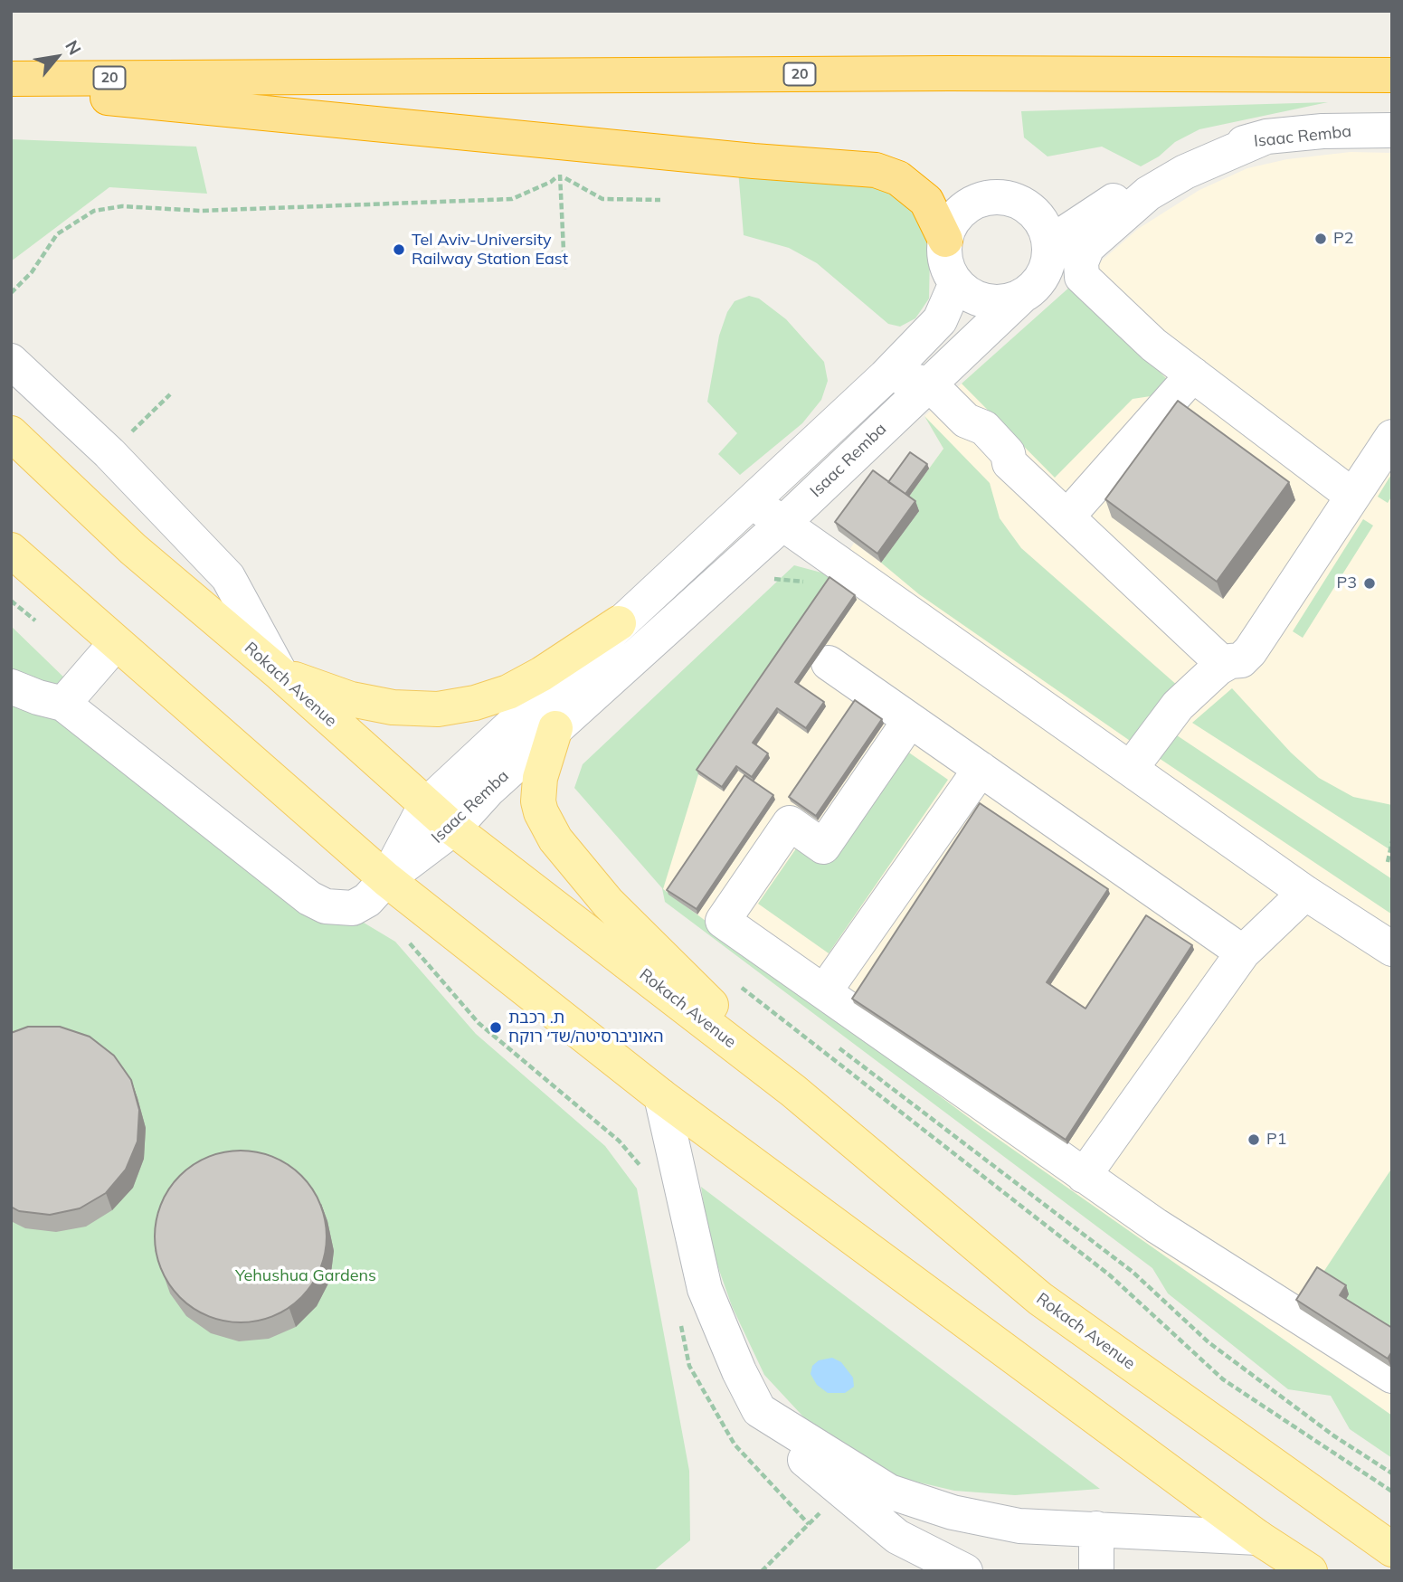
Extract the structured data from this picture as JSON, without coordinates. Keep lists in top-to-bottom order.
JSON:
{
  "streets": {
    "highway": ["20"],
    "main road": ["Rokach Avenue"],
    "street": ["Isaac Remba"]
  },
  "crossings": [
    ["Isaac Remba", "Rokach Avenue"]
  ],
  "parks": ["Yehushua Gardens"],
  "places": [
    "P2",
    "Tel Aviv-University Railway Station East",
    "P3",
    "ת. רכבת האוניברסיטה/שד׳ רוקח",
    "P1"
  ],
  "north": "top right"
}
